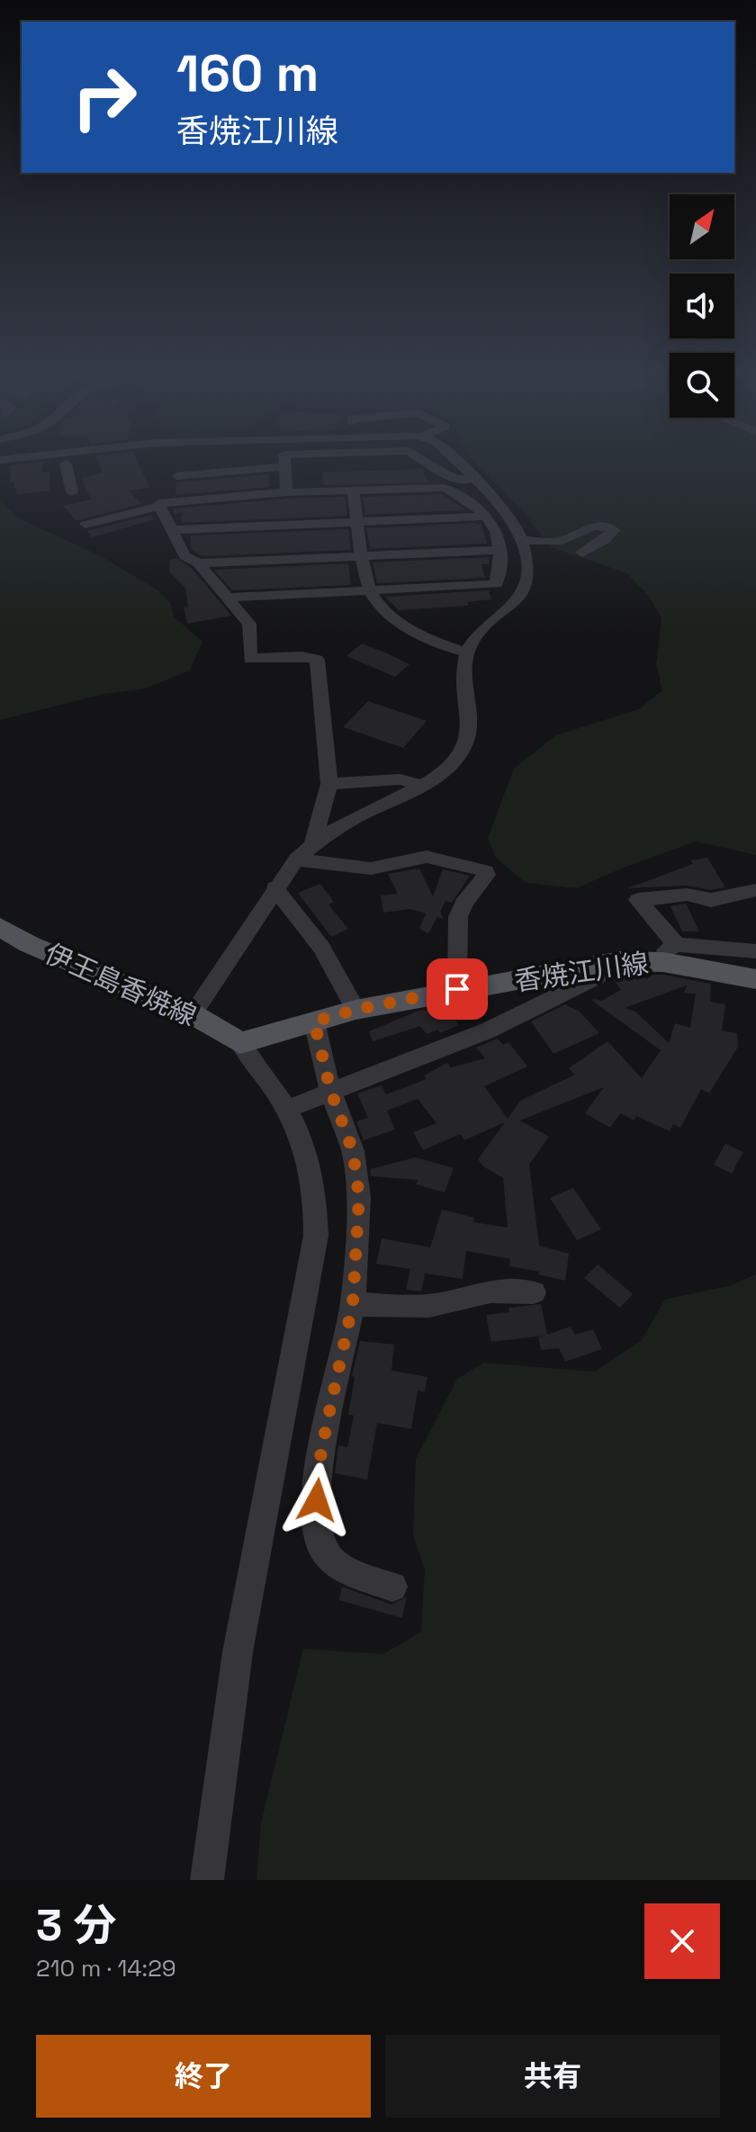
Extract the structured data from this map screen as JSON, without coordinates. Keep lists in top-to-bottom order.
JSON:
{
  "streets": {
    "main road": ["香焼江川線", "伊王島香焼線"]
  },
  "crossings": [
    ["香焼江川線", "伊王島香焼線"]
  ],
  "north": "top right",
  "page": {
    "turn": ["160 m", "香焼江川線"],
    "heading": ["3 分", "210 m · 14:29"],
    "buttons": ["終了", "共有"]
  }
}
